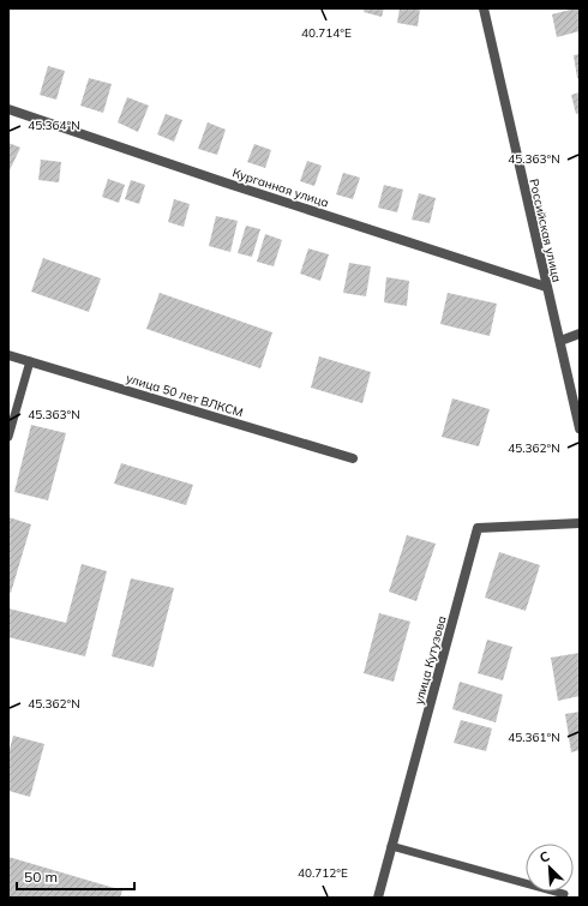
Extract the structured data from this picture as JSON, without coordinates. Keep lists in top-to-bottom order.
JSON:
{
  "streets": {
    "street": [
      "Курганная улица",
      "Российская улица",
      "улица 50 лет ВЛКСМ",
      "улица Кутузова"
    ]
  },
  "crossings": [
    ["Курганная улица", "Российская улица"]
  ],
  "scale_bar": "50 m",
  "north": "top left",
  "coordinates": [
    "40.714°E",
    "45.364°N",
    "45.363°N",
    "45.362°N",
    "45.361°N",
    "40.712°E"
  ]
}
